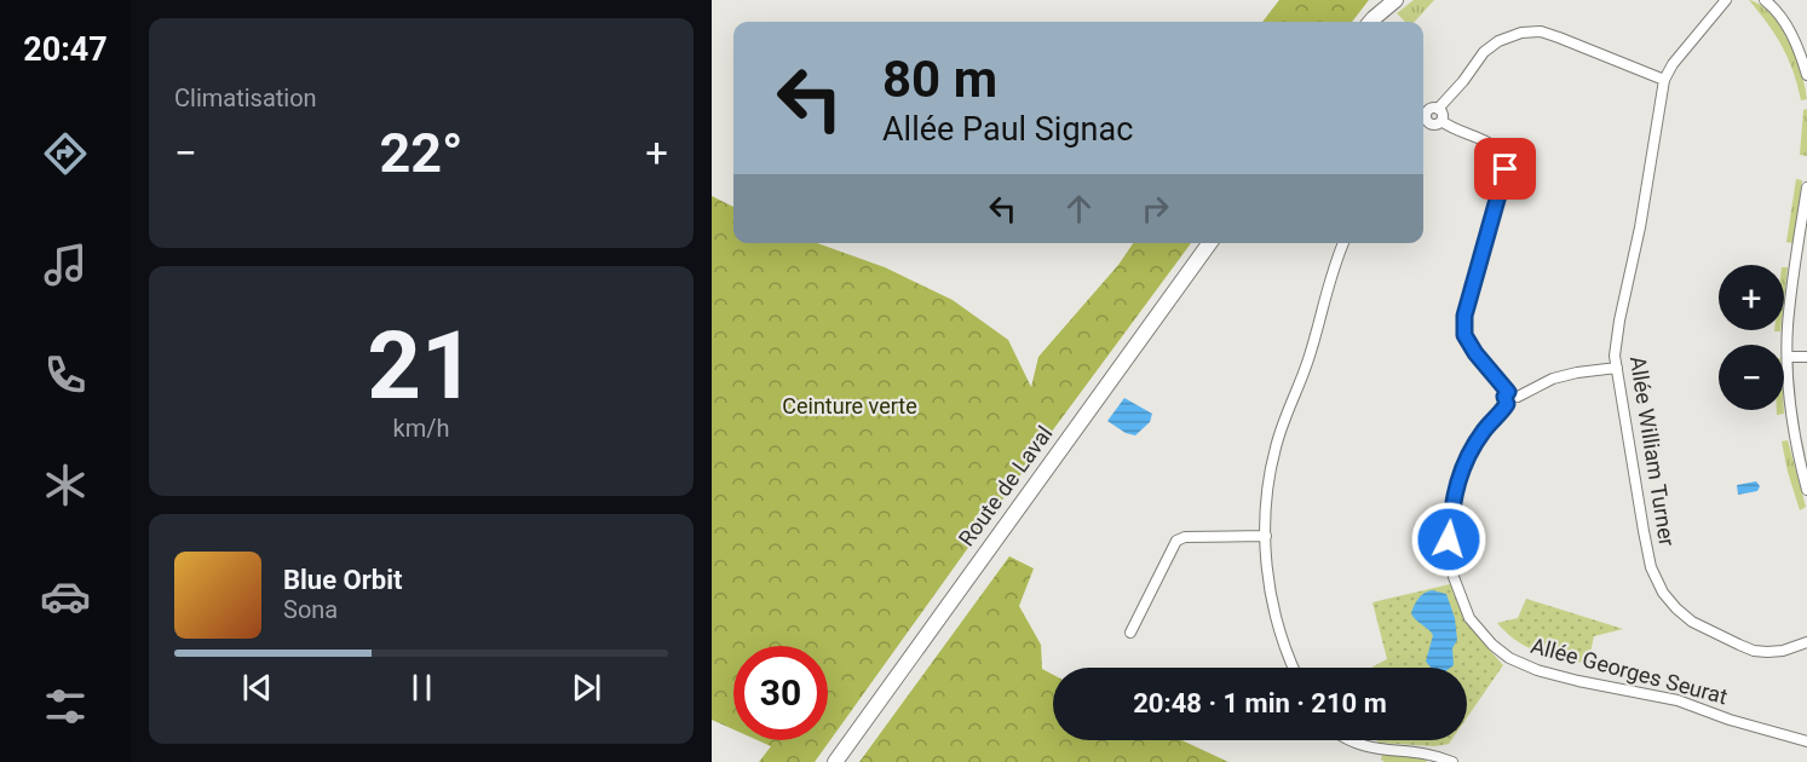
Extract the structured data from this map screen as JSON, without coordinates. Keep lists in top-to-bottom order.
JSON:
{
  "streets": {
    "main road": ["Route de Laval"],
    "street": ["Allée William Turner", "Allée Georges Seurat"]
  },
  "parks": ["Ceinture verte"],
  "page": {
    "tabs": "20:47",
    "tile": [
      "Climatisation",
      ["21", "km/h"]
    ],
    "turn": ["80 m", "Allée Paul Signac"],
    "heat": ["−", "22°", "+"],
    "map_buttons": ["+", "−"],
    "song": ["Blue Orbit", "Sona"],
    "limit": "30",
    "trip": "20:48 · 1 min · 210 m"
  }
}
